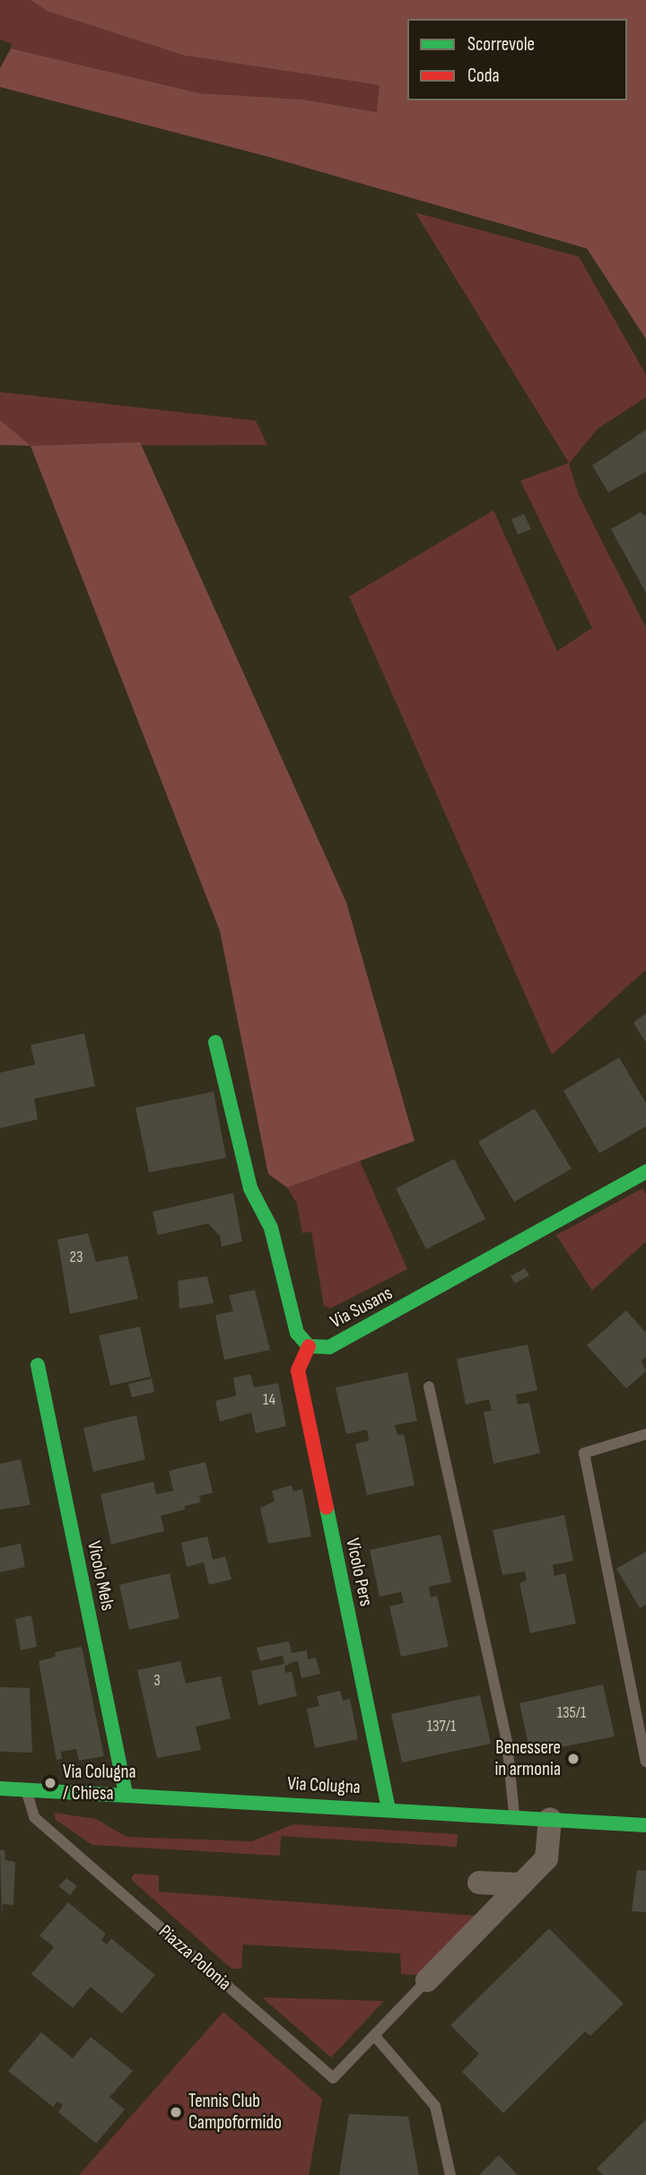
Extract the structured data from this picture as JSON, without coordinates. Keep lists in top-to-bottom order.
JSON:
{
  "streets": {
    "street": [
      "Via Susans",
      "Vicolo Pers",
      "Vicolo Mels",
      "Via Colugna",
      "Piazza Polonia"
    ]
  },
  "crossings": [
    ["Via Susans", "Vicolo Pers"],
    ["Vicolo Pers", "Via Colugna"],
    ["Vicolo Mels", "Via Colugna"],
    ["Via Colugna", "Piazza Polonia"]
  ],
  "places": ["Benessere in armonia", "Via Colugna / Chiesa", "Tennis Club Campoformido"],
  "house_numbers": [
    "23",
    "14",
    "3",
    "135/1",
    "137/1"
  ],
  "legend": ["Scorrevole", "Coda"]
}
